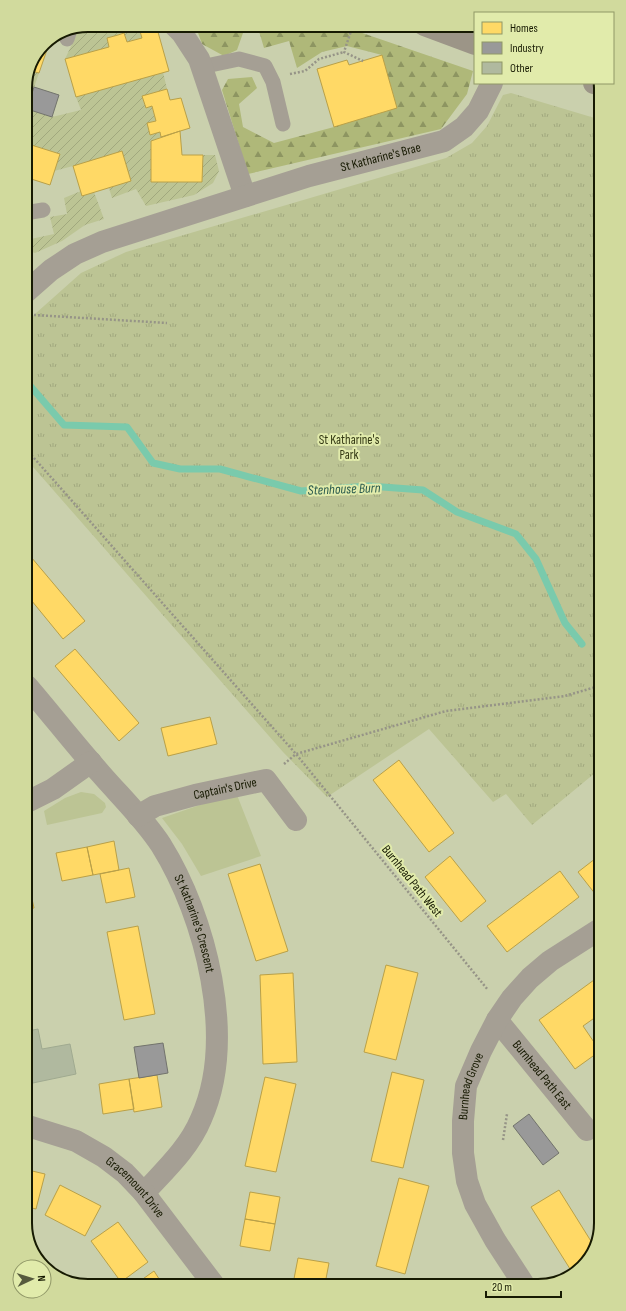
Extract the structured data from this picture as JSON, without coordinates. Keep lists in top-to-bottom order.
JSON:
{
  "streets": {
    "street": [
      "St Katharine's Brae",
      "Captain's Drive",
      "St Katharine's Crescent",
      "Burnhead Path East",
      "Burnhead Grove",
      "Gracemount Drive"
    ],
    "path": ["Burnhead Path West"]
  },
  "crossings": [
    ["Captain's Drive", "St Katharine's Crescent"],
    ["St Katharine's Crescent", "Gracemount Drive"],
    ["Burnhead Path East", "Burnhead Grove"]
  ],
  "water": ["Stenhouse Burn"],
  "parks": ["St Katharine's Park"],
  "legend": ["Homes", "Industry", "Other"],
  "scale_bar": "20 m",
  "north": "right"
}
